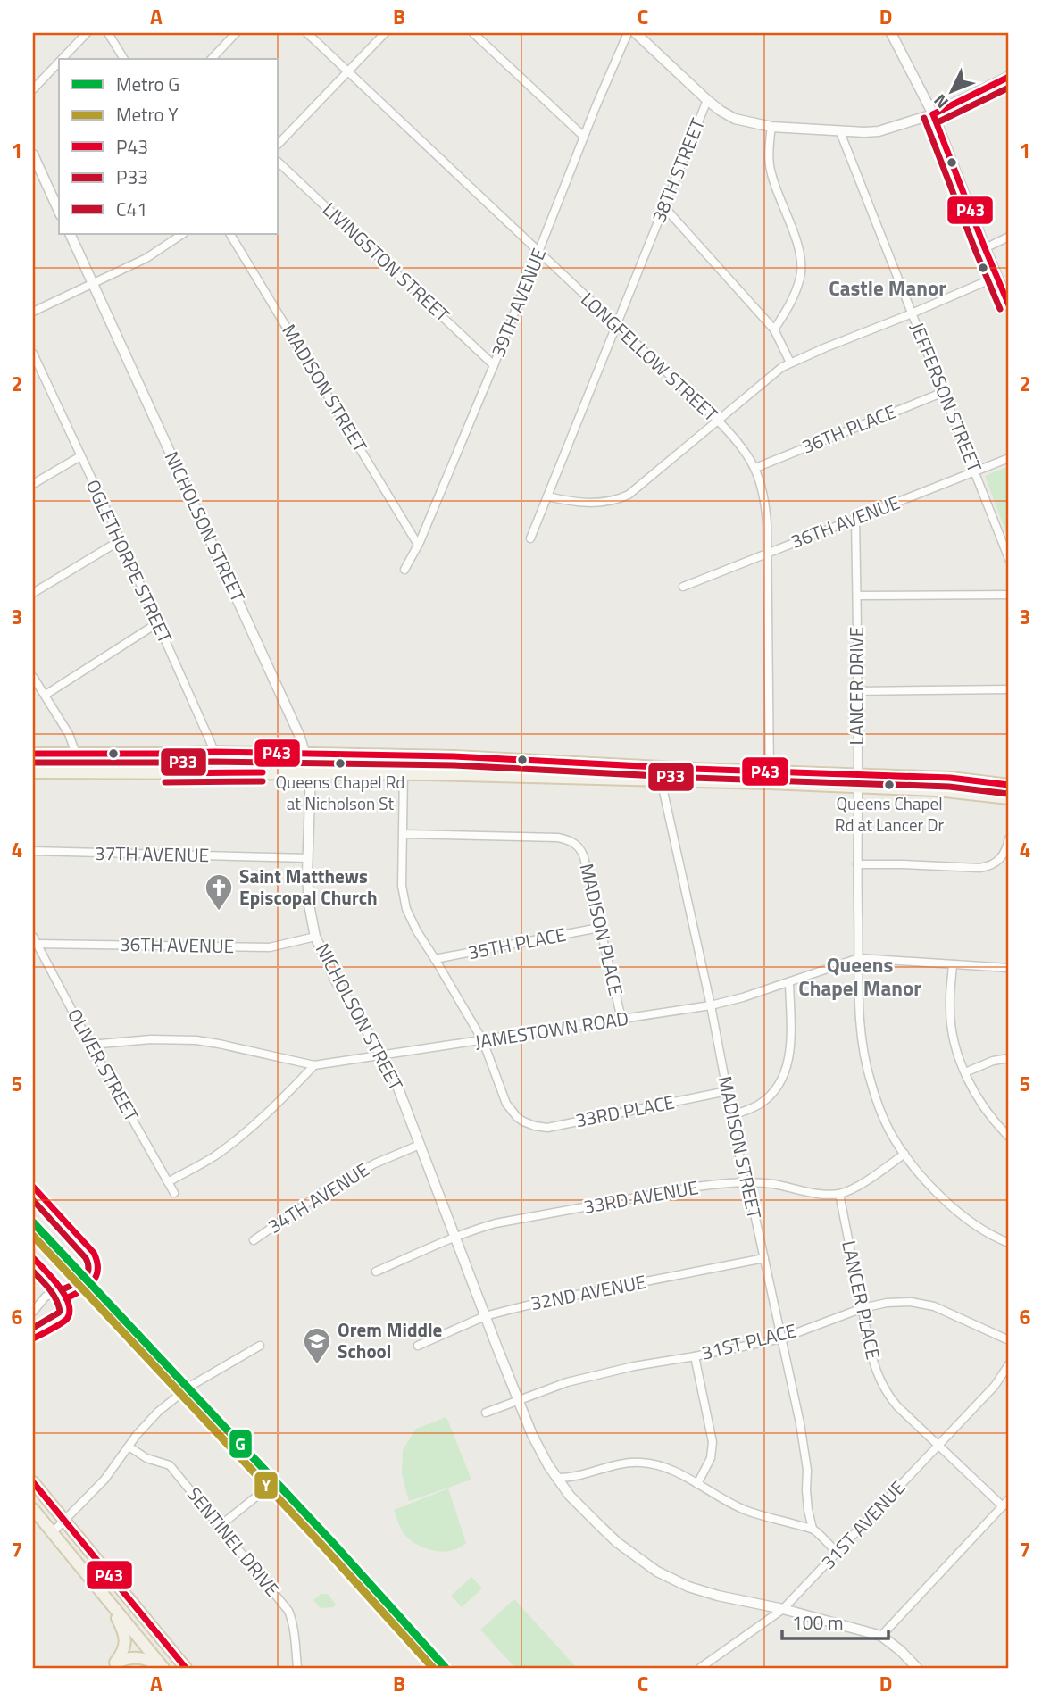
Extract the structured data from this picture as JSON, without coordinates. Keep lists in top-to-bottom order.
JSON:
{
  "streets": {
    "main road": ["38TH STREET"],
    "street": [
      "LIVINGSTON STREET",
      "39TH AVENUE",
      "LONGFELLOW STREET",
      "MADISON STREET",
      "JEFFERSON STREET",
      "36TH PLACE",
      "36TH AVENUE",
      "NICHOLSON STREET",
      "OGLETHORPE STREET",
      "LANCER DRIVE",
      "37TH AVENUE",
      "MADISON PLACE",
      "35TH PLACE",
      "JAMESTOWN ROAD",
      "OLIVER STREET",
      "33RD PLACE",
      "33RD AVENUE",
      "34TH AVENUE",
      "32ND AVENUE",
      "LANCER PLACE",
      "31ST PLACE",
      "31ST AVENUE",
      "SENTINEL DRIVE"
    ]
  },
  "crossings": [
    ["38TH STREET", "LONGFELLOW STREET"],
    ["38TH STREET", "JEFFERSON STREET"],
    ["LIVINGSTON STREET", "39TH AVENUE"],
    ["39TH AVENUE", "LONGFELLOW STREET"],
    ["39TH AVENUE", "MADISON STREET"],
    ["LONGFELLOW STREET", "36TH PLACE"],
    ["LONGFELLOW STREET", "36TH AVENUE"],
    ["MADISON STREET", "JAMESTOWN ROAD"],
    ["MADISON STREET", "33RD PLACE"],
    ["MADISON STREET", "33RD AVENUE"],
    ["MADISON STREET", "32ND AVENUE"],
    ["MADISON STREET", "31ST PLACE"],
    ["JEFFERSON STREET", "36TH PLACE"],
    ["JEFFERSON STREET", "36TH AVENUE"],
    ["36TH AVENUE", "NICHOLSON STREET"],
    ["36TH AVENUE", "LANCER DRIVE"],
    ["36TH AVENUE", "OLIVER STREET"],
    ["NICHOLSON STREET", "37TH AVENUE"],
    ["NICHOLSON STREET", "JAMESTOWN ROAD"],
    ["NICHOLSON STREET", "33RD AVENUE"],
    ["NICHOLSON STREET", "34TH AVENUE"],
    ["NICHOLSON STREET", "32ND AVENUE"],
    ["NICHOLSON STREET", "31ST PLACE"],
    ["NICHOLSON STREET", "31ST AVENUE"],
    ["LANCER DRIVE", "JAMESTOWN ROAD"],
    ["MADISON PLACE", "35TH PLACE"],
    ["MADISON PLACE", "JAMESTOWN ROAD"],
    ["JAMESTOWN ROAD", "OLIVER STREET"],
    ["JAMESTOWN ROAD", "33RD PLACE"],
    ["33RD AVENUE", "LANCER PLACE"],
    ["LANCER PLACE", "31ST PLACE"],
    ["LANCER PLACE", "31ST AVENUE"]
  ],
  "districts": ["Castle Manor", "Queens Chapel Manor"],
  "places": {
    "other": ["Queens Chapel Rd at Nicholson St", "Queens Chapel Rd at Lancer Dr"],
    "church": ["Saint Matthews Episcopal Church"],
    "school or university": ["Orem Middle School"]
  },
  "lines": [
    "transit line P43",
    "transit line C41",
    "transit line P33",
    "metro line G",
    "metro line Y"
  ],
  "legend": [
    "Metro G",
    "Metro Y",
    "P43",
    "P33",
    "C41"
  ],
  "scale_bar": "100 m",
  "north": "bottom left",
  "grid": {
    "columns": [
      "A",
      "B",
      "C",
      "D"
    ],
    "rows": [
      "1",
      "2",
      "3",
      "4",
      "5",
      "6",
      "7"
    ]
  }
}
